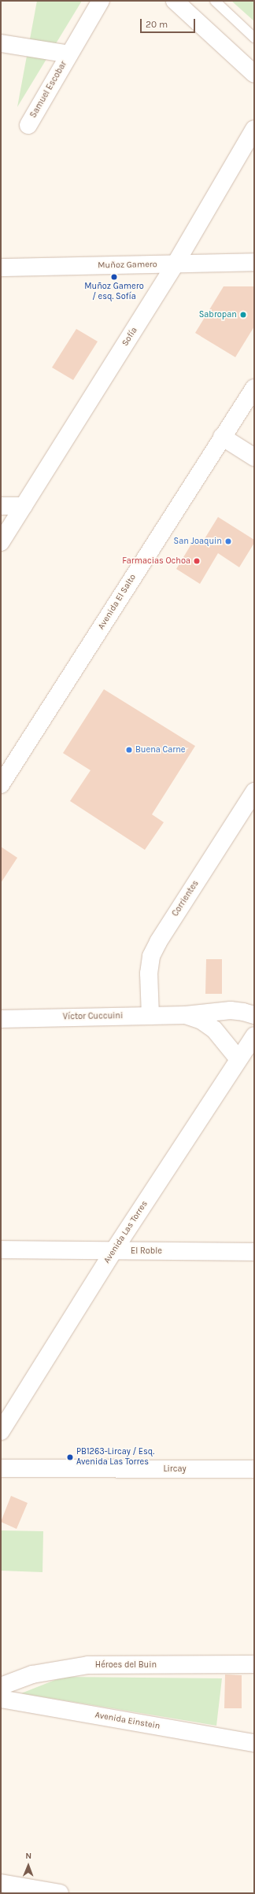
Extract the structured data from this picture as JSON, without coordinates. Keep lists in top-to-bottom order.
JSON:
{
  "streets": {
    "street": [
      "Samuel Escobar",
      "Muñoz Gamero",
      "Sofía",
      "Avenida El Salto",
      "Corrientes",
      "Víctor Cuccuini",
      "Avenida Las Torres",
      "El Roble",
      "Lircay",
      "Héroes del Buin",
      "Avenida Einstein"
    ]
  },
  "crossings": [
    ["Muñoz Gamero", "Sofía"],
    ["Corrientes", "Víctor Cuccuini"],
    ["Víctor Cuccuini", "Avenida Las Torres"],
    ["Avenida Las Torres", "El Roble"]
  ],
  "places": [
    "Muñoz Gamero / esq. Sofía",
    "Sabropan",
    "San Joaquin",
    "Farmacias Ochoa",
    "Buena Carne",
    "PB1263-Lircay / Esq. Avenida Las Torres"
  ],
  "scale_bar": "20 m",
  "north": "top"
}
